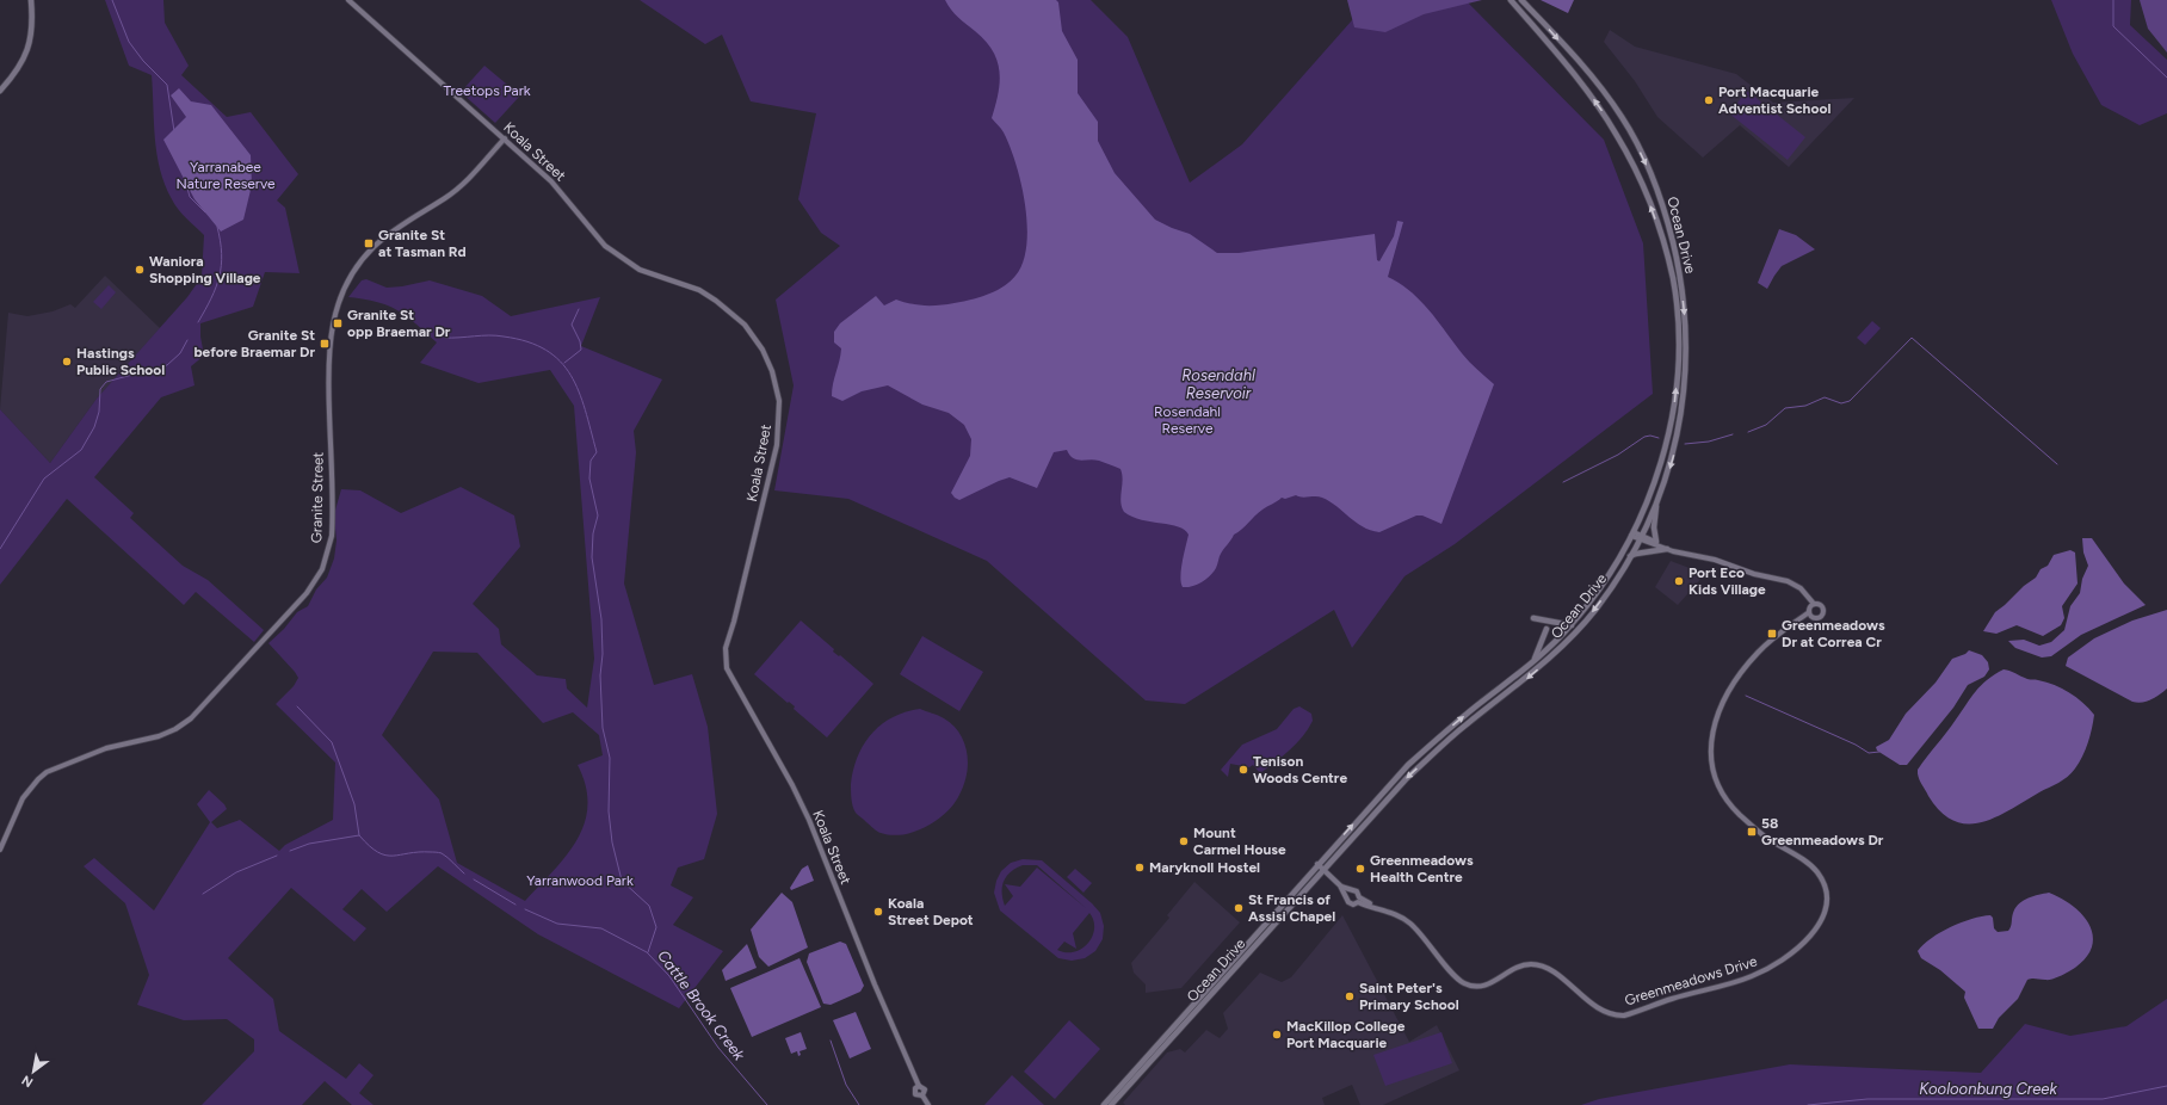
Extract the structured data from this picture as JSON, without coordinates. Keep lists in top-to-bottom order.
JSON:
{
  "streets": {
    "main road": ["Ocean Drive"],
    "street": ["Koala Street", "Granite Street", "Greenmeadows Drive"]
  },
  "crossings": [
    ["Koala Street", "Granite Street"],
    ["Ocean Drive", "Greenmeadows Drive"]
  ],
  "water": ["Rosendahl Reservoir", "Cattle Brook Creek", "Kooloonbung Creek"],
  "parks": [
    "Treetops Park",
    "Yarranabee Nature Reserve",
    "Rosendahl Reserve",
    "Yarranwood Park"
  ],
  "places": {
    "other": [
      "Port Macquarie Adventist School",
      "Waniora Shopping Village",
      "Hastings Public School",
      "Port Eco Kids Village",
      "Tenison Woods Centre",
      "Mount Carmel House",
      "Maryknoll Hostel",
      "Greenmeadows Health Centre",
      "St Francis of Assisi Chapel",
      "Koala Street Depot",
      "Saint Peter's Primary School",
      "MacKillop College Port Macquarie"
    ],
    "transit": [
      "Granite St at Tasman Rd",
      "Granite St opp Braemar Dr",
      "Granite St before Braemar Dr",
      "Greenmeadows Dr at Correa Cr",
      "58 Greenmeadows Dr"
    ]
  },
  "north": "bottom left"
}
